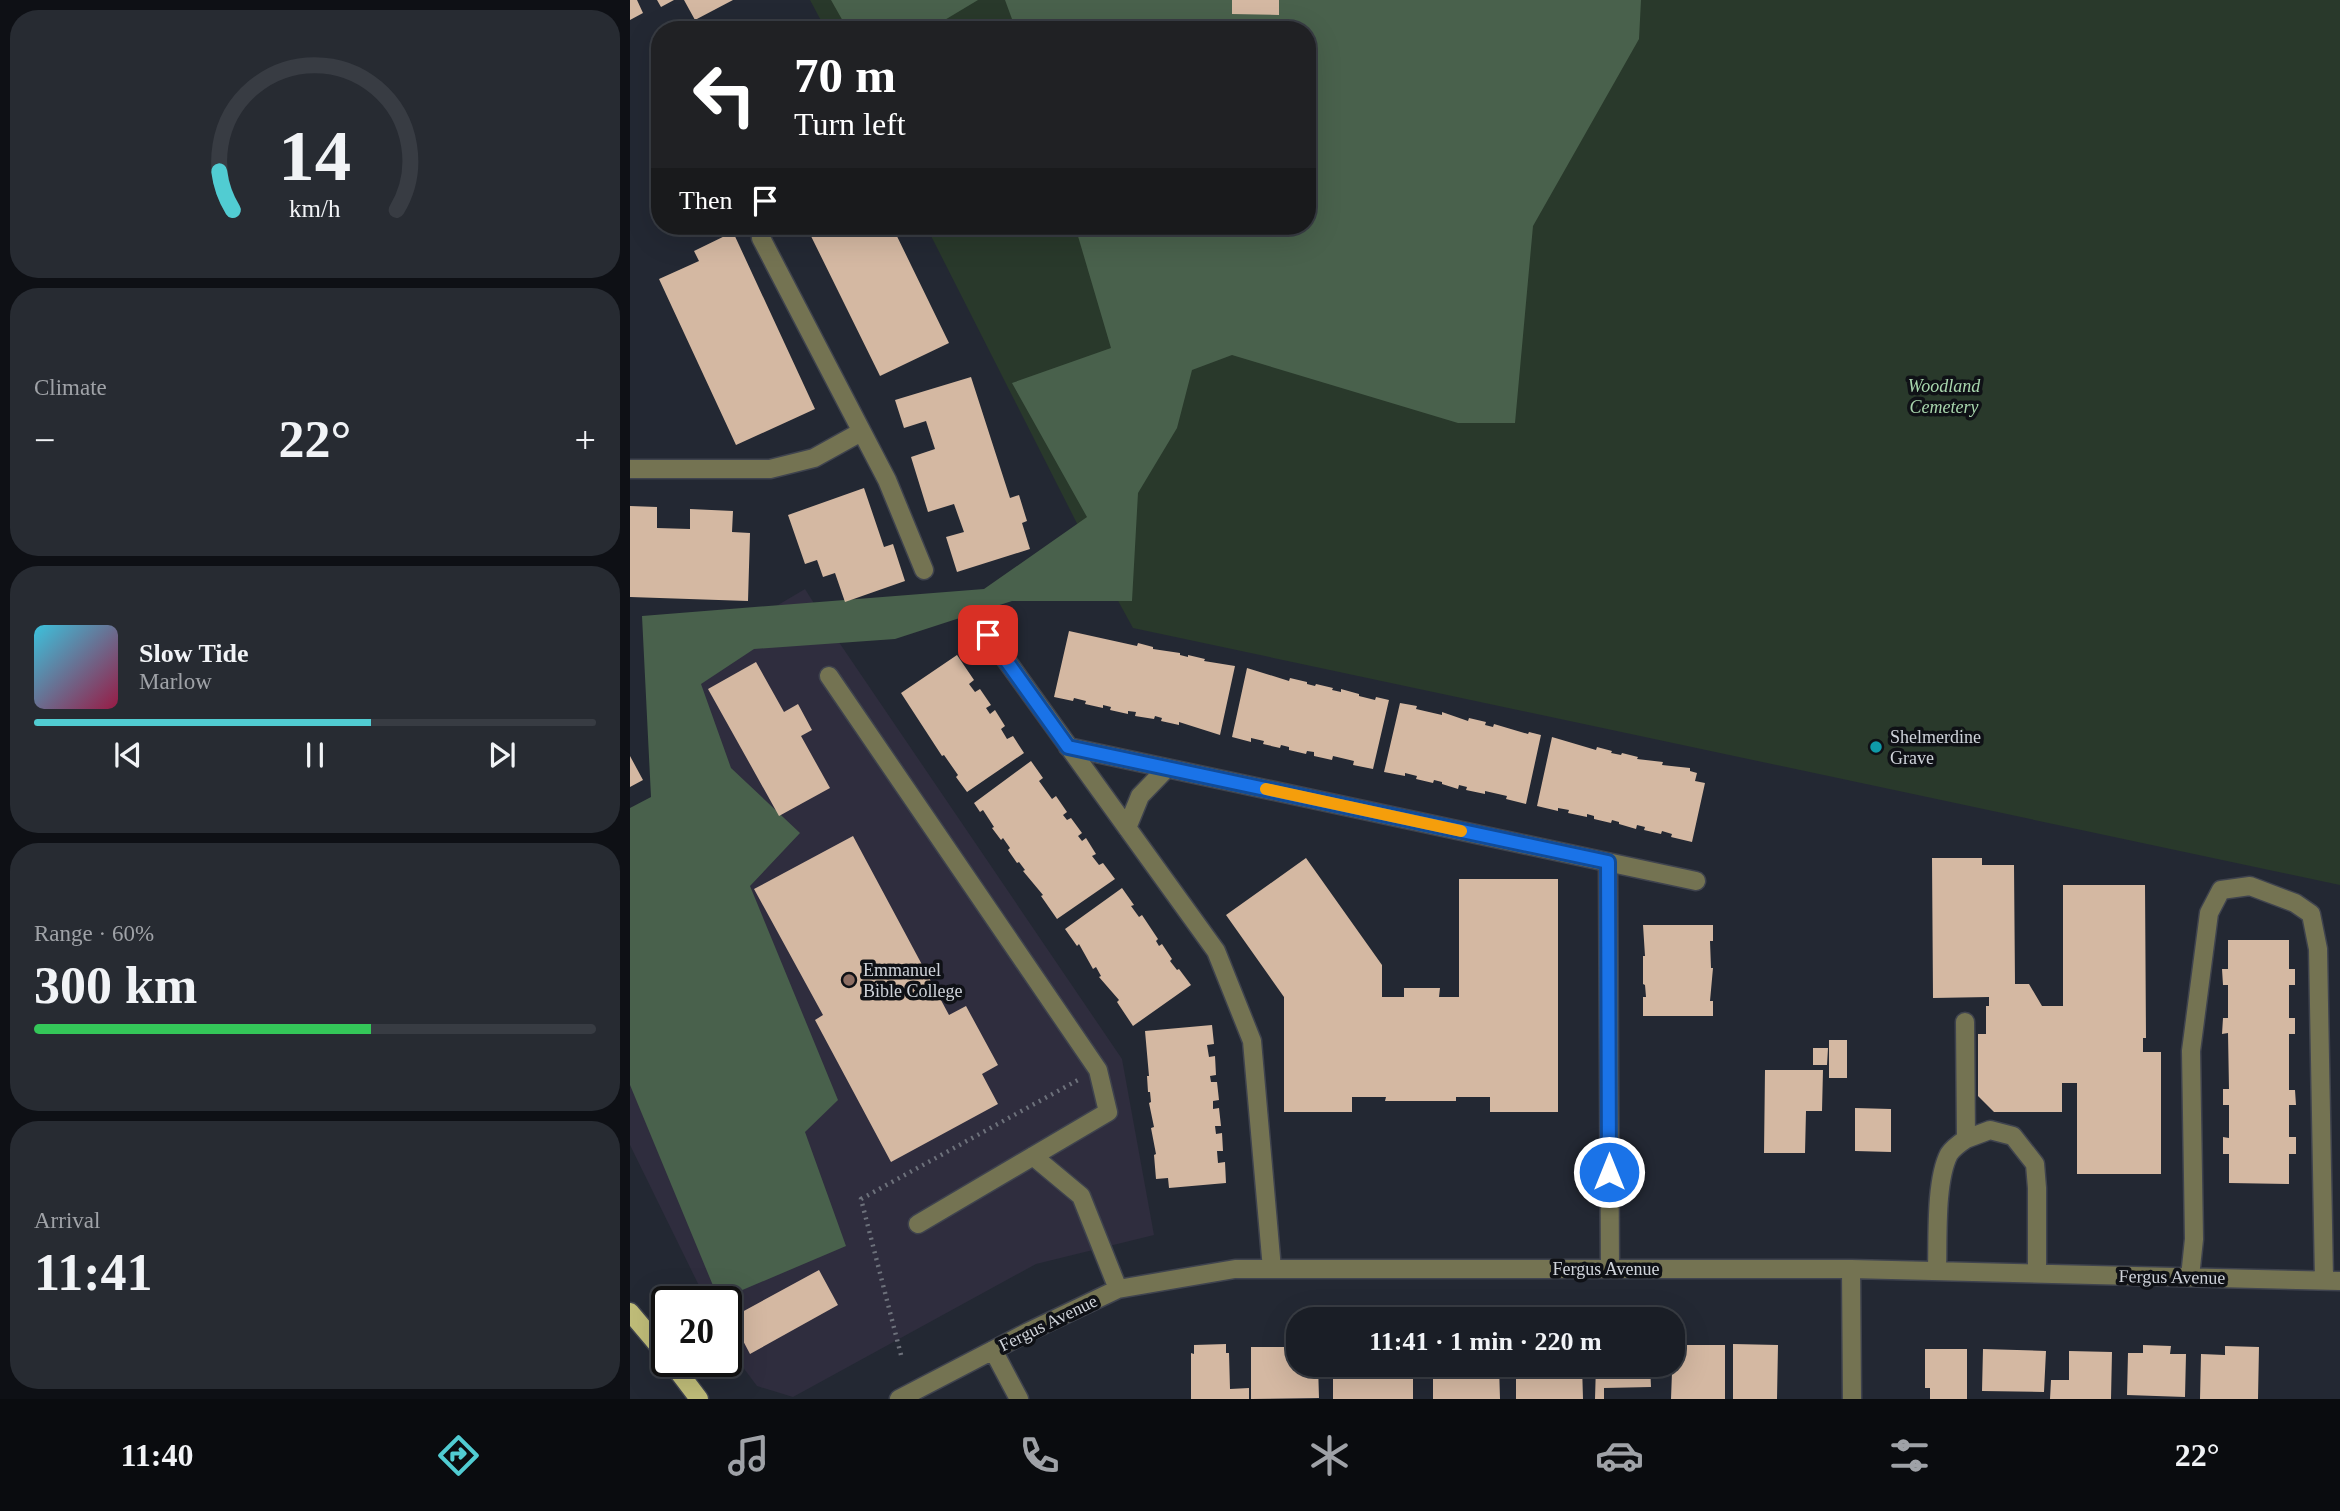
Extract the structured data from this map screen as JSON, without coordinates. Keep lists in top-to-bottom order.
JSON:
{
  "streets": {
    "street": ["Fergus Avenue"]
  },
  "parks": ["Woodland Cemetery"],
  "places": ["Shelmerdine Grave", "Emmanuel Bible College"],
  "page": {
    "turn": ["70 m", "Turn left"],
    "then": "Then",
    "tile": [
      "Climate",
      ["Range · 60%", "300 km"],
      ["Arrival", "11:41"]
    ],
    "heat": ["−", "22°", "+"],
    "song": ["Slow Tide", "Marlow"],
    "limit": "20",
    "trip": "11:41 · 1 min · 220 m",
    "tabs": ["11:40", "22°"],
    "gauge": ["14", "km/h"]
  }
}
